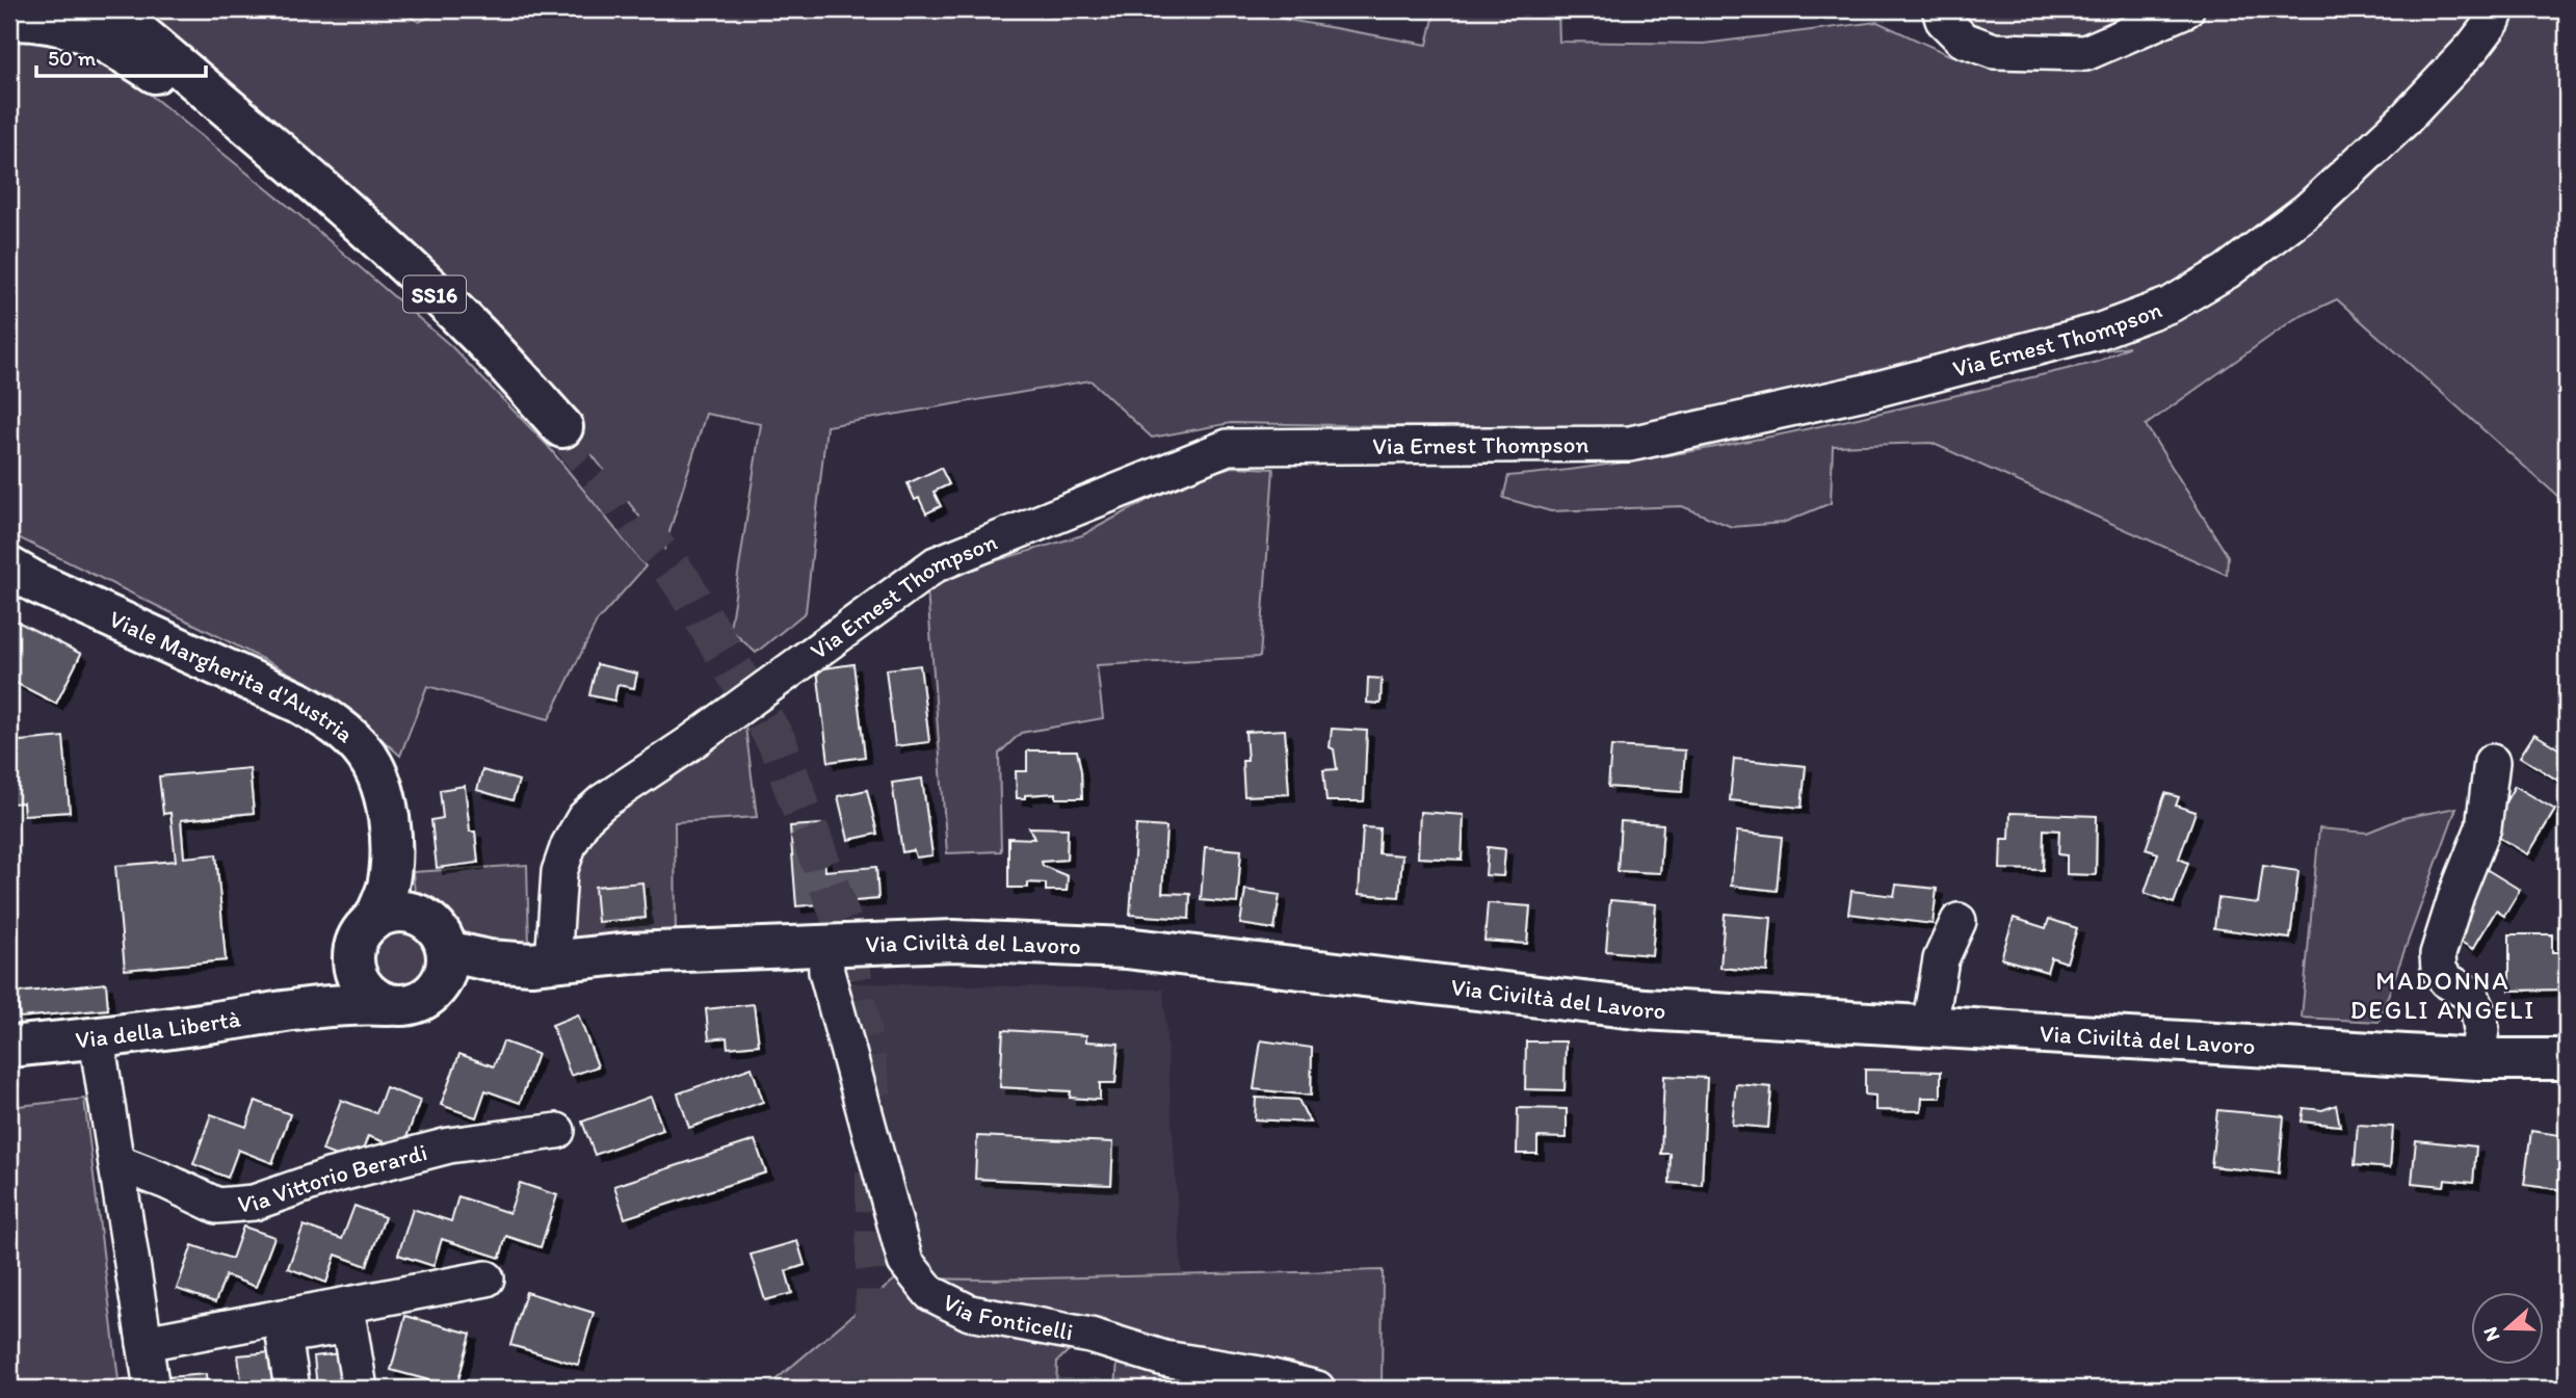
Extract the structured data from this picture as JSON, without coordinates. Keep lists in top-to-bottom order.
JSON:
{
  "streets": {
    "main road": [
      "SS16",
      "Viale Margherita d'Austria",
      "Via Civiltà del Lavoro",
      "Via della Libertà"
    ],
    "street": ["Via Ernest Thompson", "Via Vittorio Berardi", "Via Fonticelli"]
  },
  "crossings": [
    ["Via Ernest Thompson", "Via Civiltà del Lavoro"],
    ["Viale Margherita d'Austria", "Via Civiltà del Lavoro"],
    ["Viale Margherita d'Austria", "Via della Libertà"],
    ["Via Civiltà del Lavoro", "Via della Libertà"],
    ["Via Civiltà del Lavoro", "Via Fonticelli"]
  ],
  "districts": ["MADONNA DEGLI ANGELI"],
  "scale_bar": "50 m",
  "north": "left"
}
